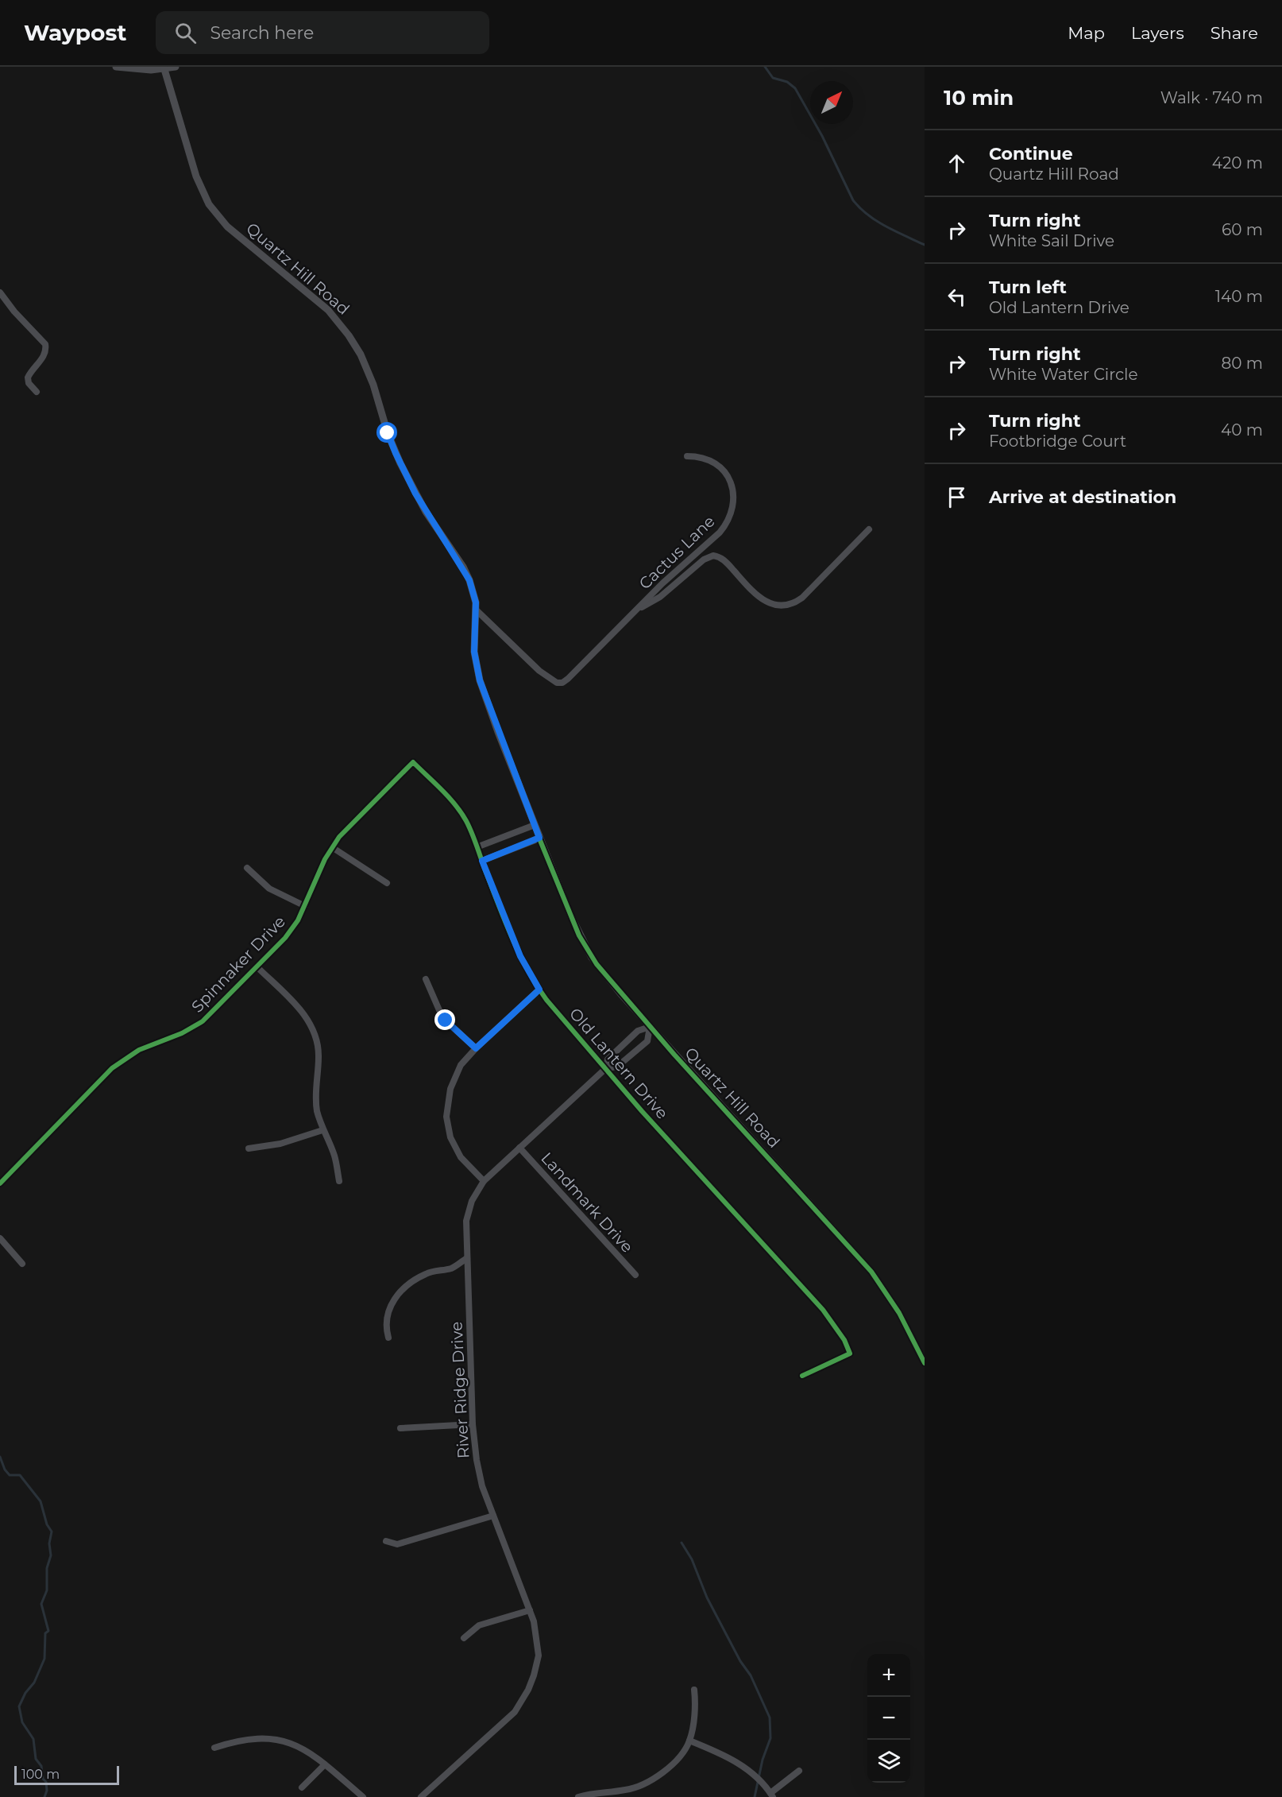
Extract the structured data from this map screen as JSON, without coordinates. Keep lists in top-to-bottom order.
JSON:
{
  "streets": {
    "street": [
      "Quartz Hill Road",
      "Cactus Lane",
      "Spinnaker Drive",
      "Old Lantern Drive",
      "Landmark Drive",
      "River Ridge Drive"
    ]
  },
  "crossings": [
    ["Quartz Hill Road", "Cactus Lane"],
    ["Quartz Hill Road", "River Ridge Drive"],
    ["Spinnaker Drive", "Old Lantern Drive"],
    ["Old Lantern Drive", "River Ridge Drive"],
    ["Landmark Drive", "River Ridge Drive"]
  ],
  "scale_bar": "100 m",
  "north": "top right",
  "page": {
    "header": "Waypost",
    "search": "Search here",
    "nav": ["Map", "Layers", "Share"],
    "heading": ["10 min", "Walk · 740 m"],
    "list": [
      ["Continue", "Quartz Hill Road", "420 m"],
      ["Turn right", "White Sail Drive", "60 m"],
      ["Turn left", "Old Lantern Drive", "140 m"],
      ["Turn right", "White Water Circle", "80 m"],
      ["Turn right", "Footbridge Court", "40 m"],
      "Arrive at destination"
    ],
    "map_buttons": ["+", "−"],
    "scale": "100 m"
  }
}
